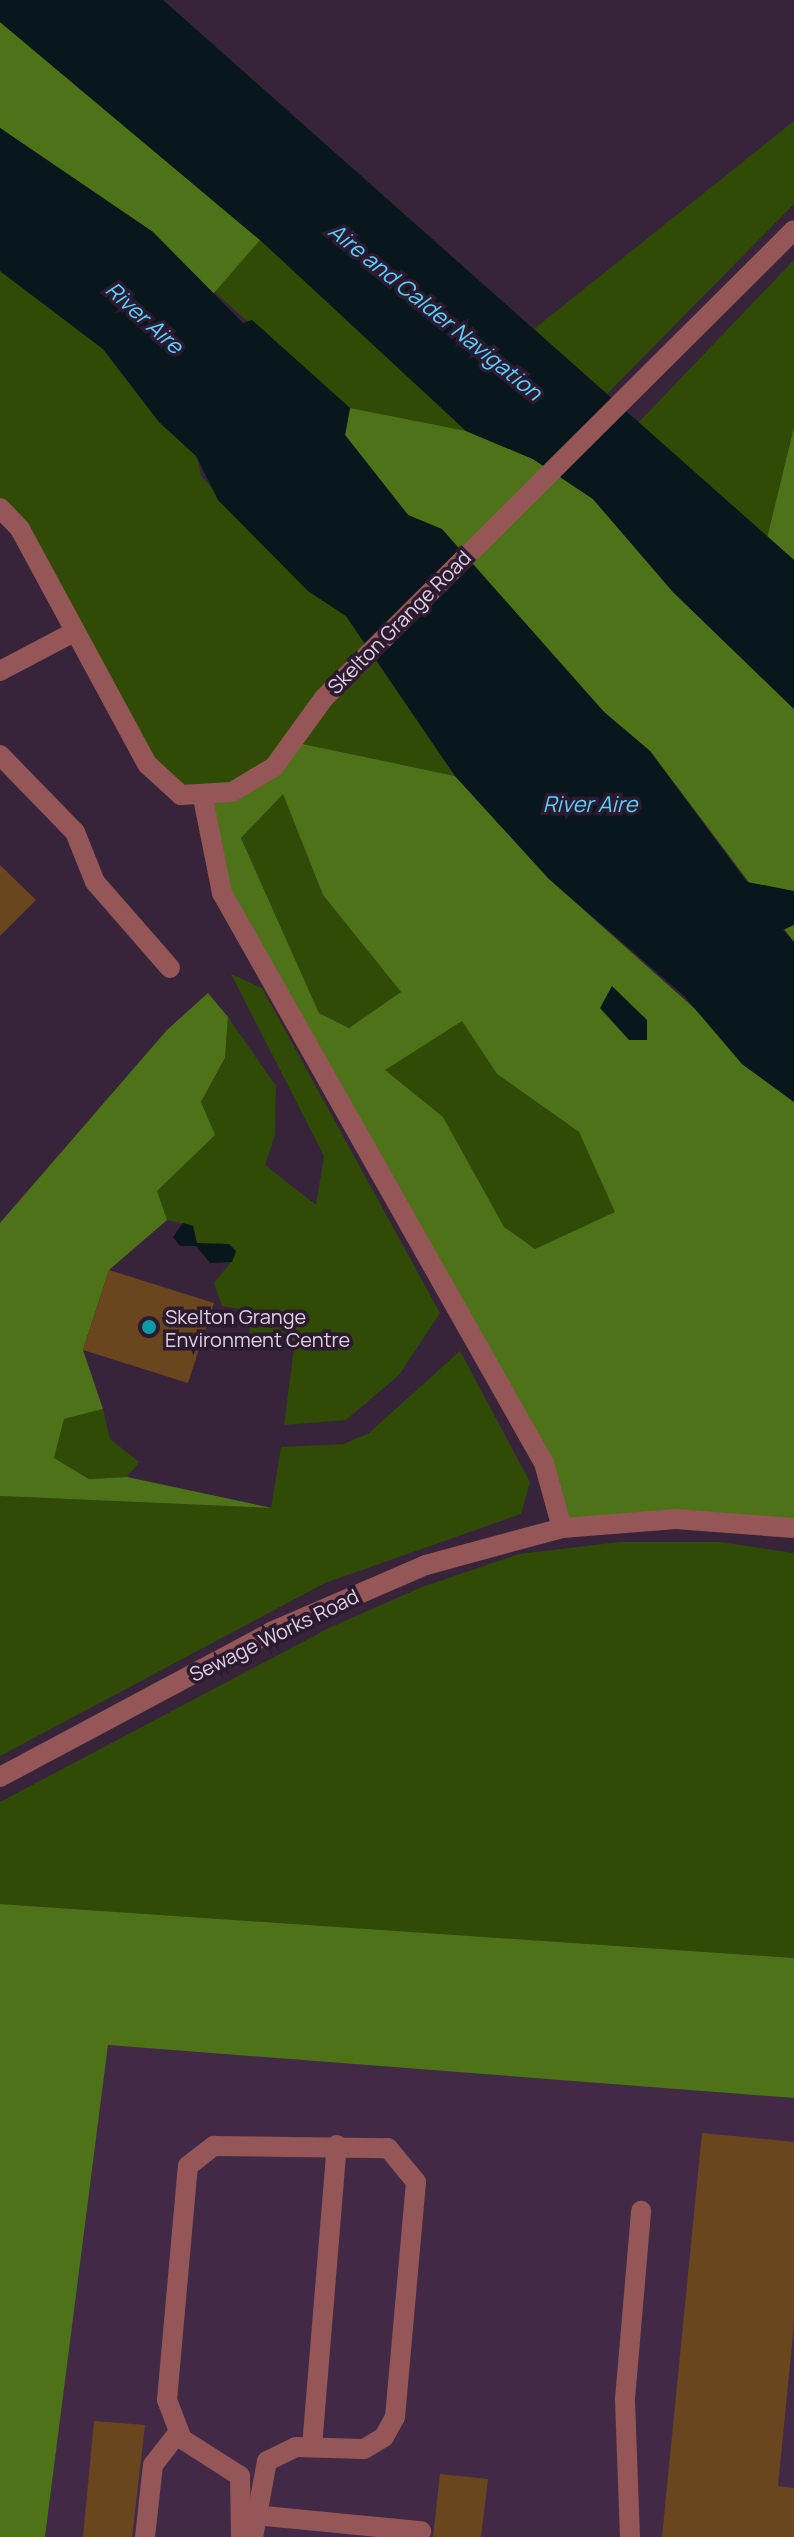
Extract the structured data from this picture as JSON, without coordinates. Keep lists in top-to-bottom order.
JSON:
{
  "streets": {
    "lane": ["Skelton Grange Road", "Sewage Works Road"]
  },
  "water": ["Aire and Calder Navigation", "River Aire"],
  "places": ["Skelton Grange Environment Centre"]
}
